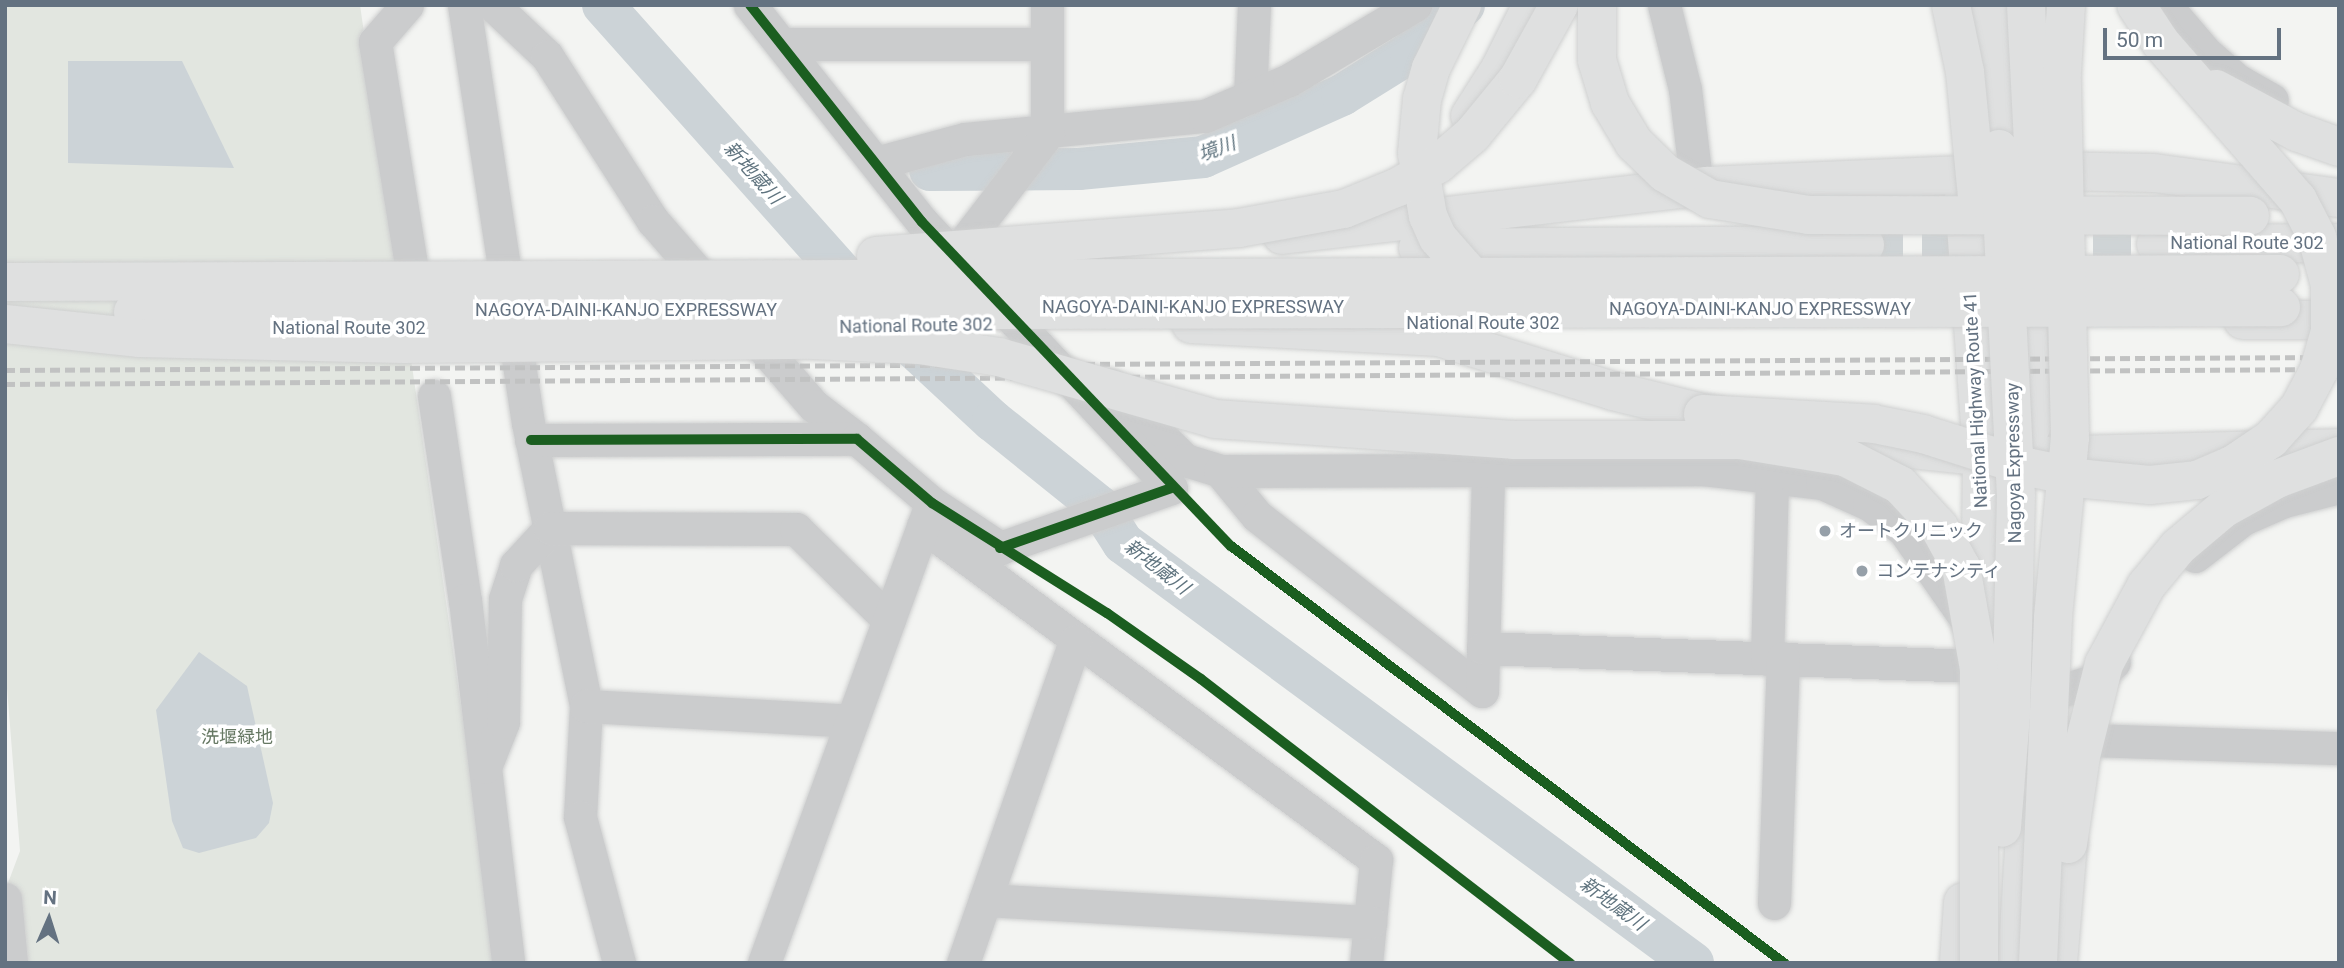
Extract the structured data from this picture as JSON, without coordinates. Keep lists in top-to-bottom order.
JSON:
{
  "streets": {
    "highway": [
      "National Route 302",
      "NAGOYA-DAINI-KANJO EXPRESSWAY",
      "National Highway Route 41",
      "Nagoya Expressway"
    ]
  },
  "crossings": [
    ["National Highway Route 41", "Nagoya Expressway"]
  ],
  "water": ["境川", "新地蔵川"],
  "parks": ["洗堰緑地"],
  "places": ["オートクリニック", "コンテナシティ"],
  "scale_bar": "50 m",
  "north": "top"
}
